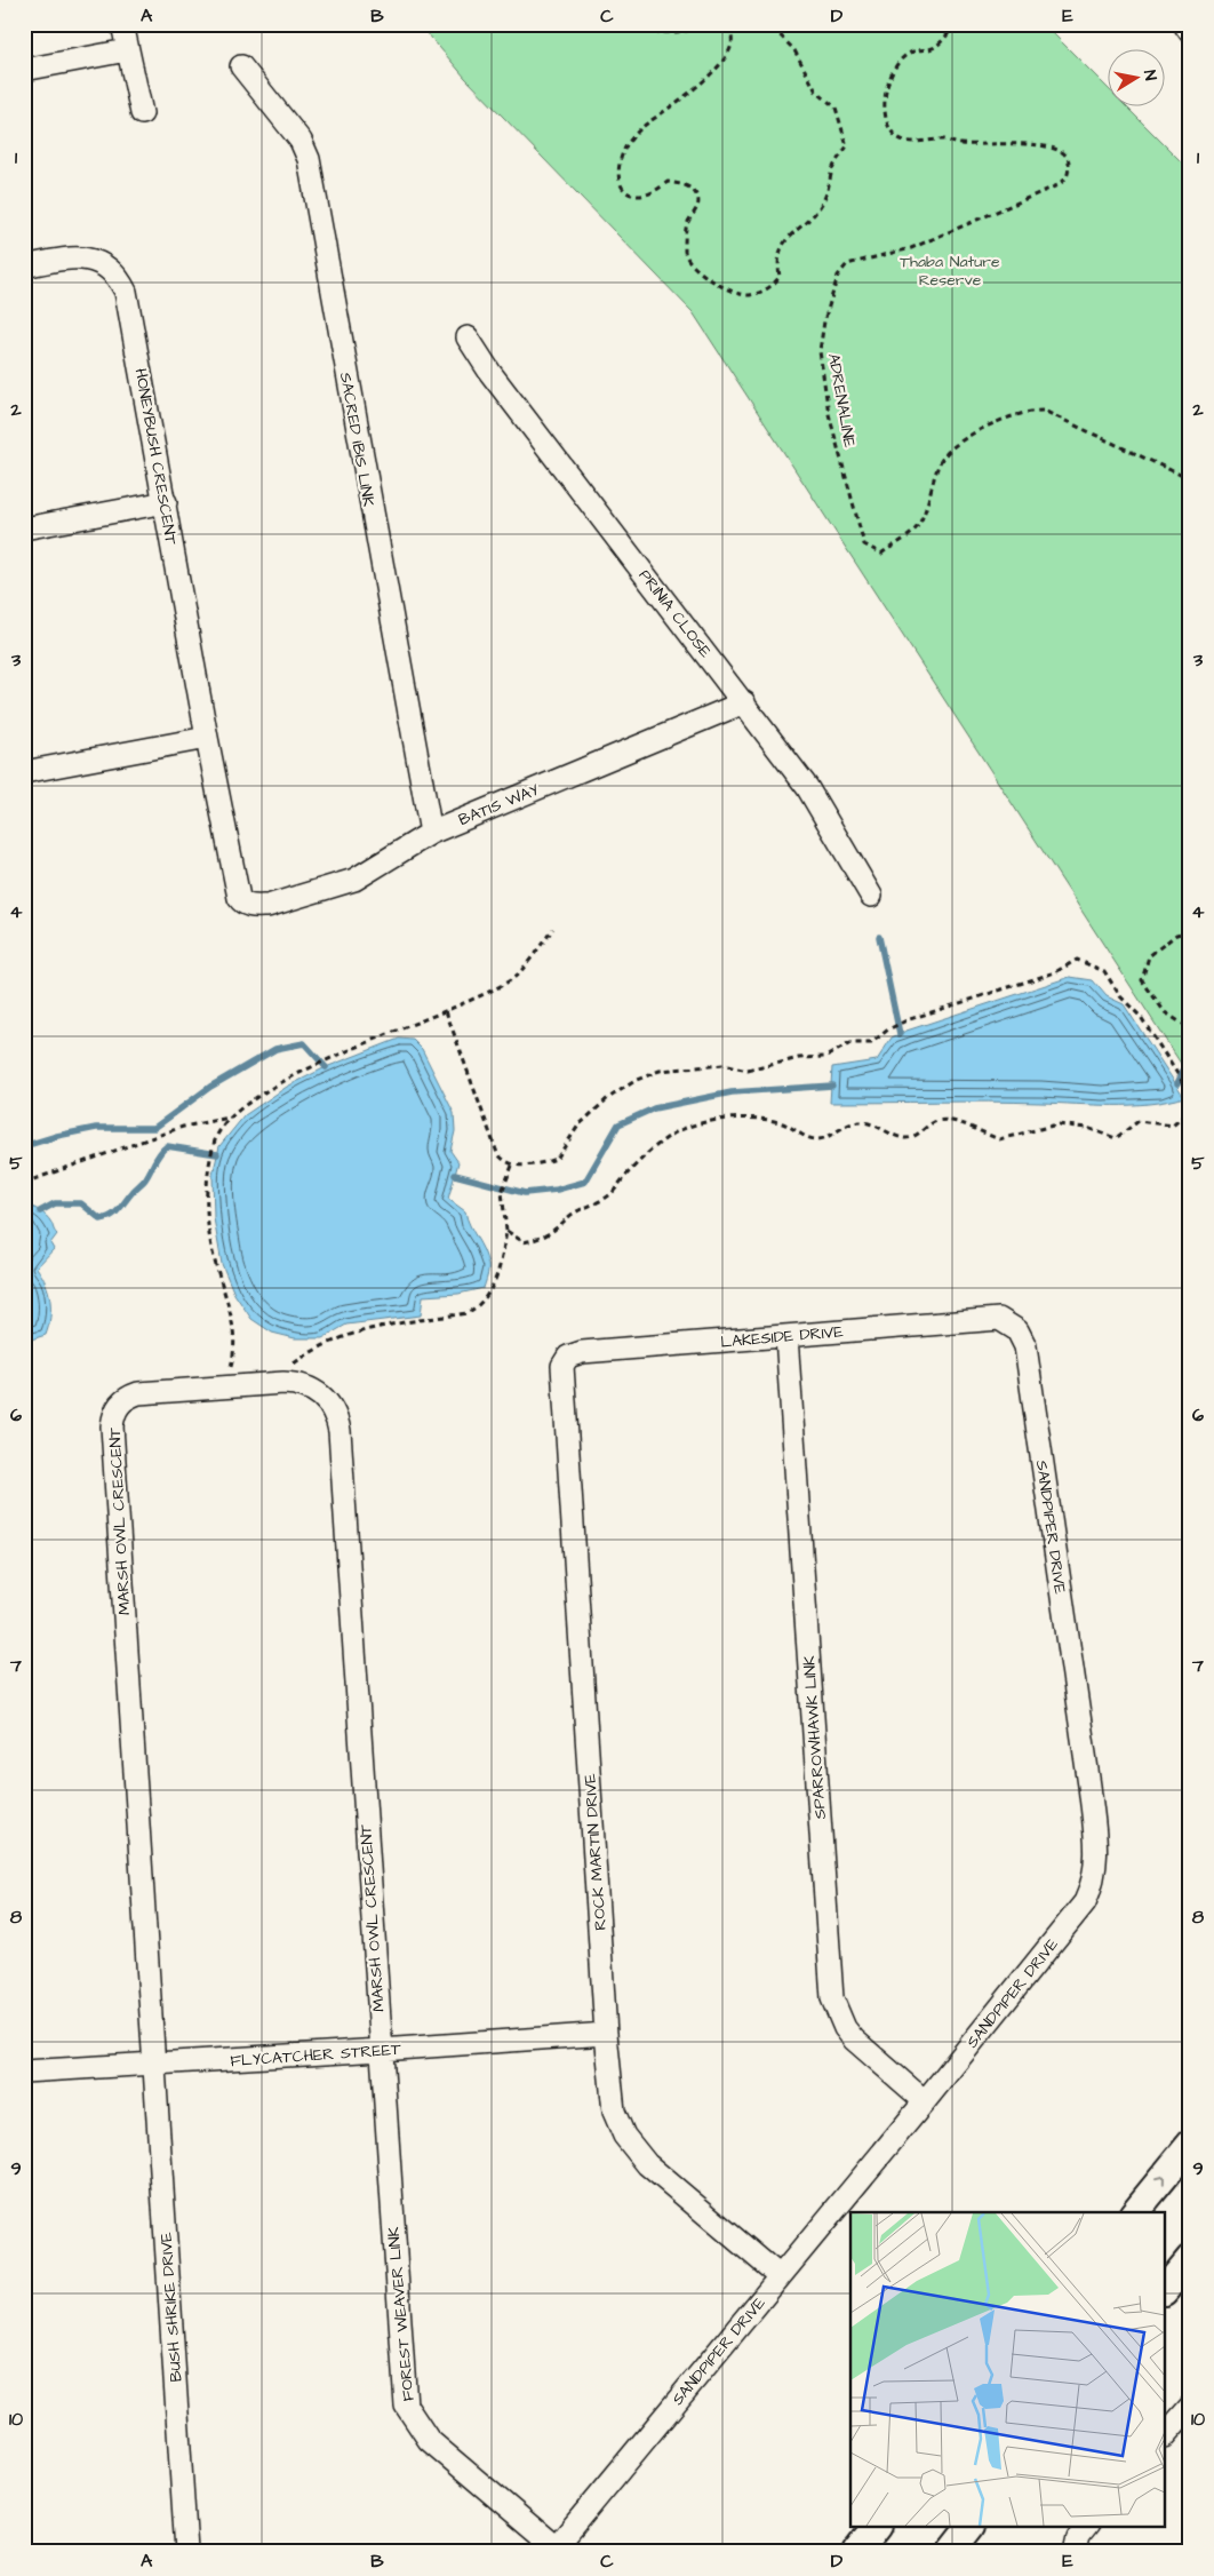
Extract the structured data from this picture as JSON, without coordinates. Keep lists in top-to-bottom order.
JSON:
{
  "streets": {
    "street": [
      "SACRED IBIS LINK",
      "HONEYBUSH CRESCENT",
      "PRINIA CLOSE",
      "BATIS WAY",
      "LAKESIDE DRIVE",
      "MARSH OWL CRESCENT",
      "SANDPIPER DRIVE",
      "SPARROWHAWK LINK",
      "ROCK MARTIN DRIVE",
      "FLYCATCHER STREET",
      "BUSH SHRIKE DRIVE",
      "FOREST WEAVER LINK"
    ],
    "path": ["ADRENALINE"]
  },
  "crossings": [
    ["SACRED IBIS LINK", "BATIS WAY"],
    ["HONEYBUSH CRESCENT", "BATIS WAY"],
    ["PRINIA CLOSE", "BATIS WAY"],
    ["LAKESIDE DRIVE", "SANDPIPER DRIVE"],
    ["LAKESIDE DRIVE", "SPARROWHAWK LINK"],
    ["LAKESIDE DRIVE", "ROCK MARTIN DRIVE"],
    ["MARSH OWL CRESCENT", "FLYCATCHER STREET"],
    ["MARSH OWL CRESCENT", "BUSH SHRIKE DRIVE"],
    ["MARSH OWL CRESCENT", "FOREST WEAVER LINK"],
    ["SANDPIPER DRIVE", "SPARROWHAWK LINK"],
    ["SANDPIPER DRIVE", "ROCK MARTIN DRIVE"],
    ["SANDPIPER DRIVE", "FOREST WEAVER LINK"],
    ["ROCK MARTIN DRIVE", "FLYCATCHER STREET"],
    ["FLYCATCHER STREET", "BUSH SHRIKE DRIVE"],
    ["FLYCATCHER STREET", "FOREST WEAVER LINK"]
  ],
  "parks": ["Thaba Nature Reserve"],
  "north": "right",
  "grid": {
    "columns": [
      "A",
      "B",
      "C",
      "D",
      "E"
    ],
    "rows": [
      "1",
      "2",
      "3",
      "4",
      "5",
      "6",
      "7",
      "8",
      "9",
      "10"
    ]
  }
}
